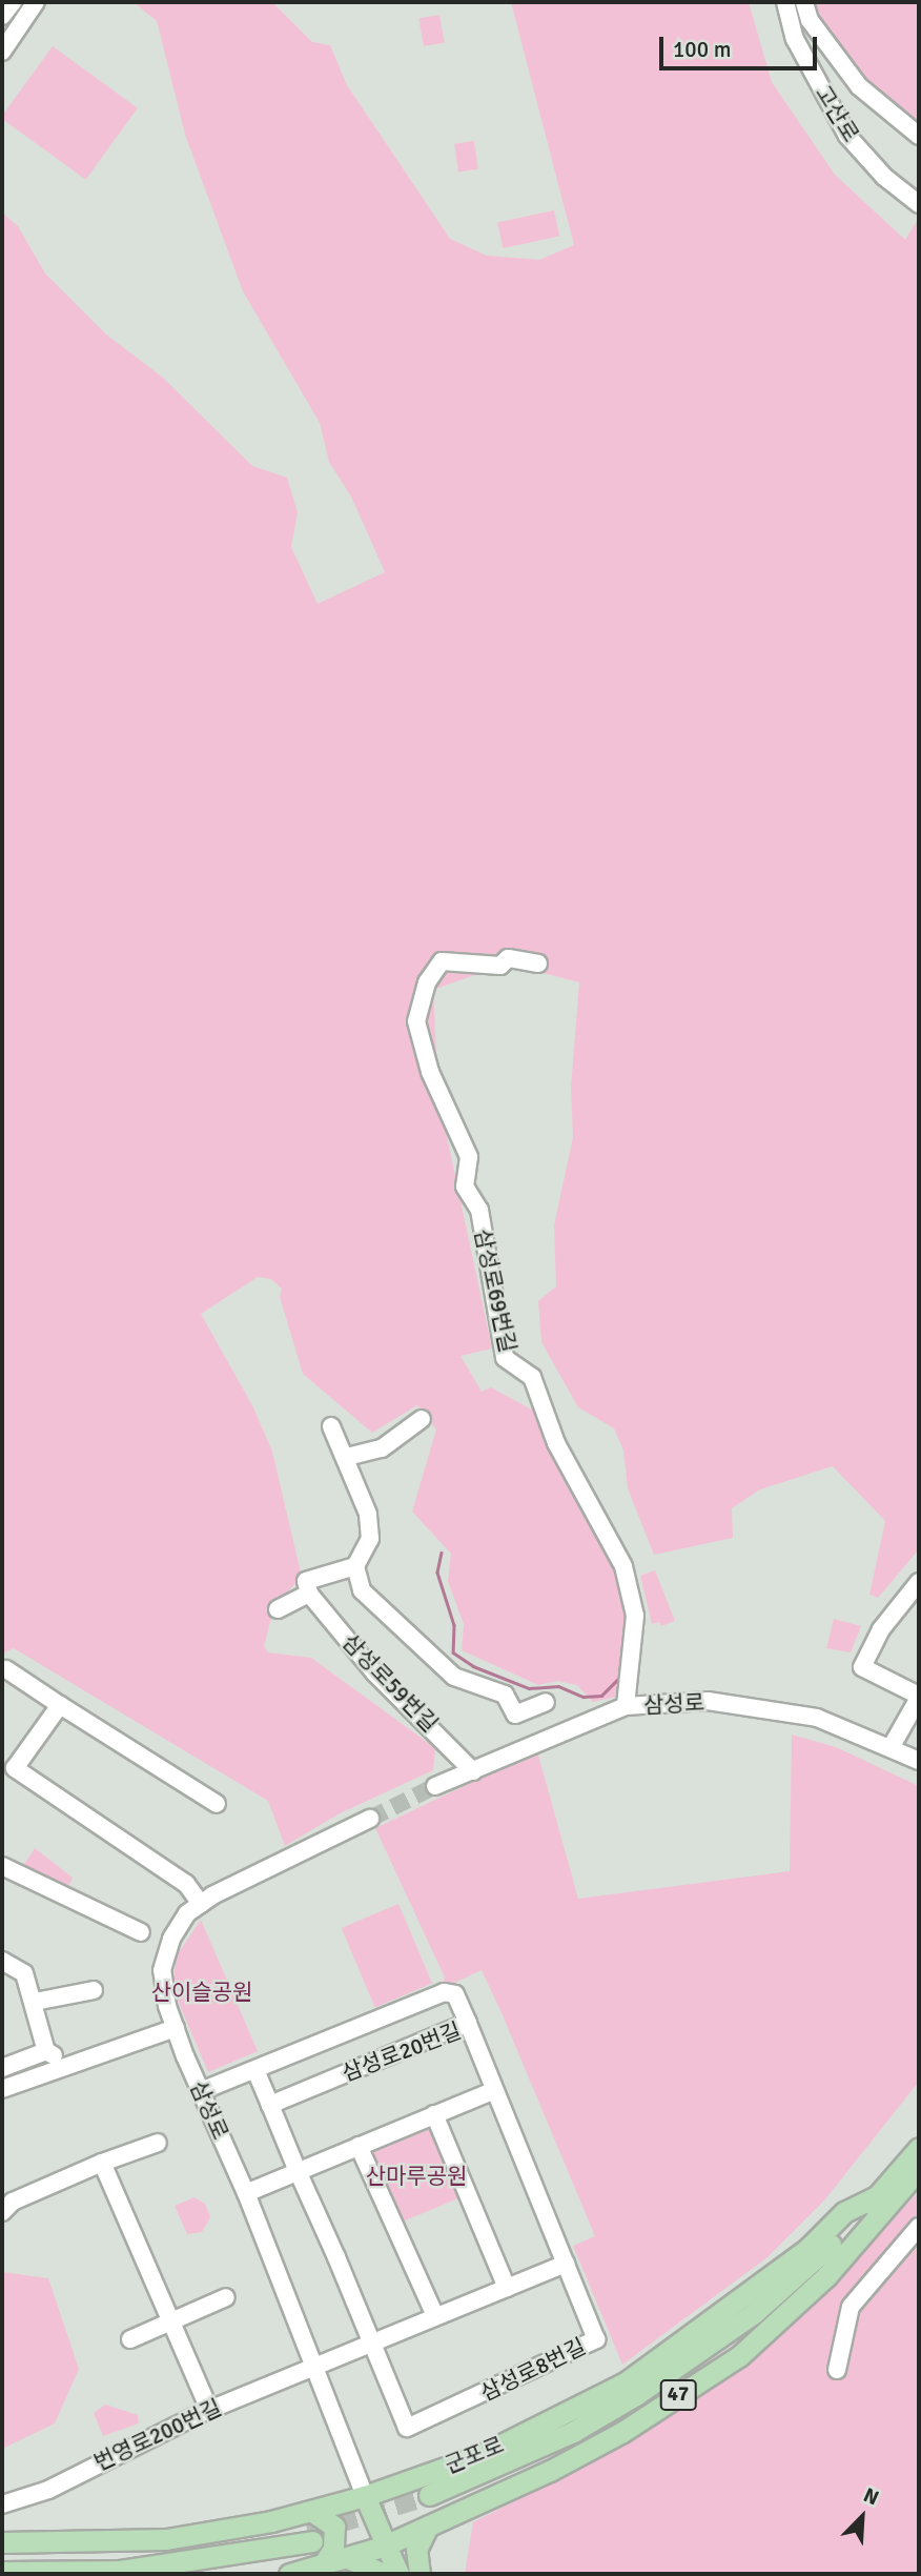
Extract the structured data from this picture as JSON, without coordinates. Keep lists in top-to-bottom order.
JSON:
{
  "streets": {
    "main road": ["47", "군포로"],
    "street": [
      "고산로",
      "삼성로69번길",
      "삼성로59번길",
      "삼성로",
      "삼성로20번길",
      "삼성로8번길",
      "번영로200번길"
    ]
  },
  "crossings": [
    ["삼성로69번길", "삼성로"],
    ["삼성로59번길", "삼성로"],
    ["삼성로", "번영로200번길"],
    ["삼성로", "군포로"],
    ["삼성로20번길", "삼성로8번길"]
  ],
  "parks": ["산이슬공원", "산마루공원"],
  "scale_bar": "100 m",
  "north": "top right"
}
